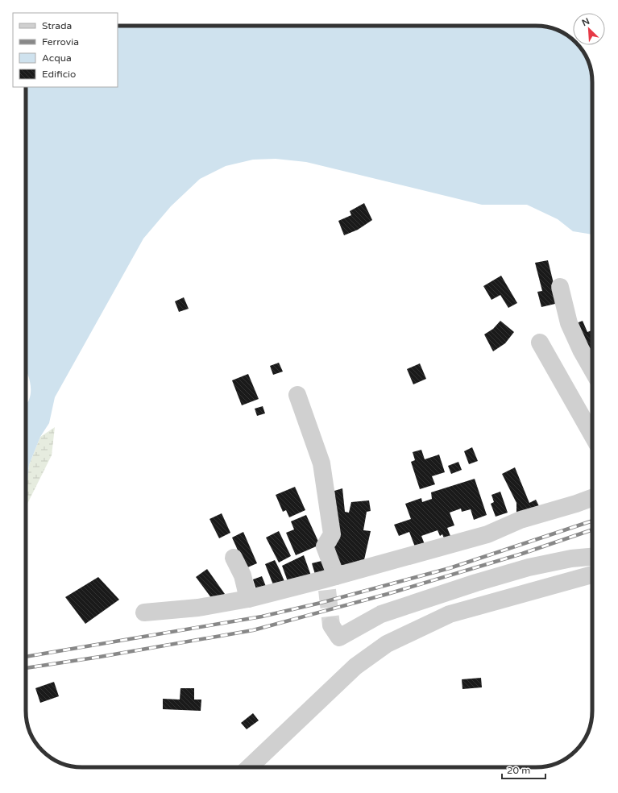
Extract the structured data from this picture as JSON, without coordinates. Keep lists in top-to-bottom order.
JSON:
{
  "legend": [
    "Strada",
    "Ferrovia",
    "Acqua",
    "Edificio"
  ],
  "scale_bar": "20 m",
  "north": "top left"
}
